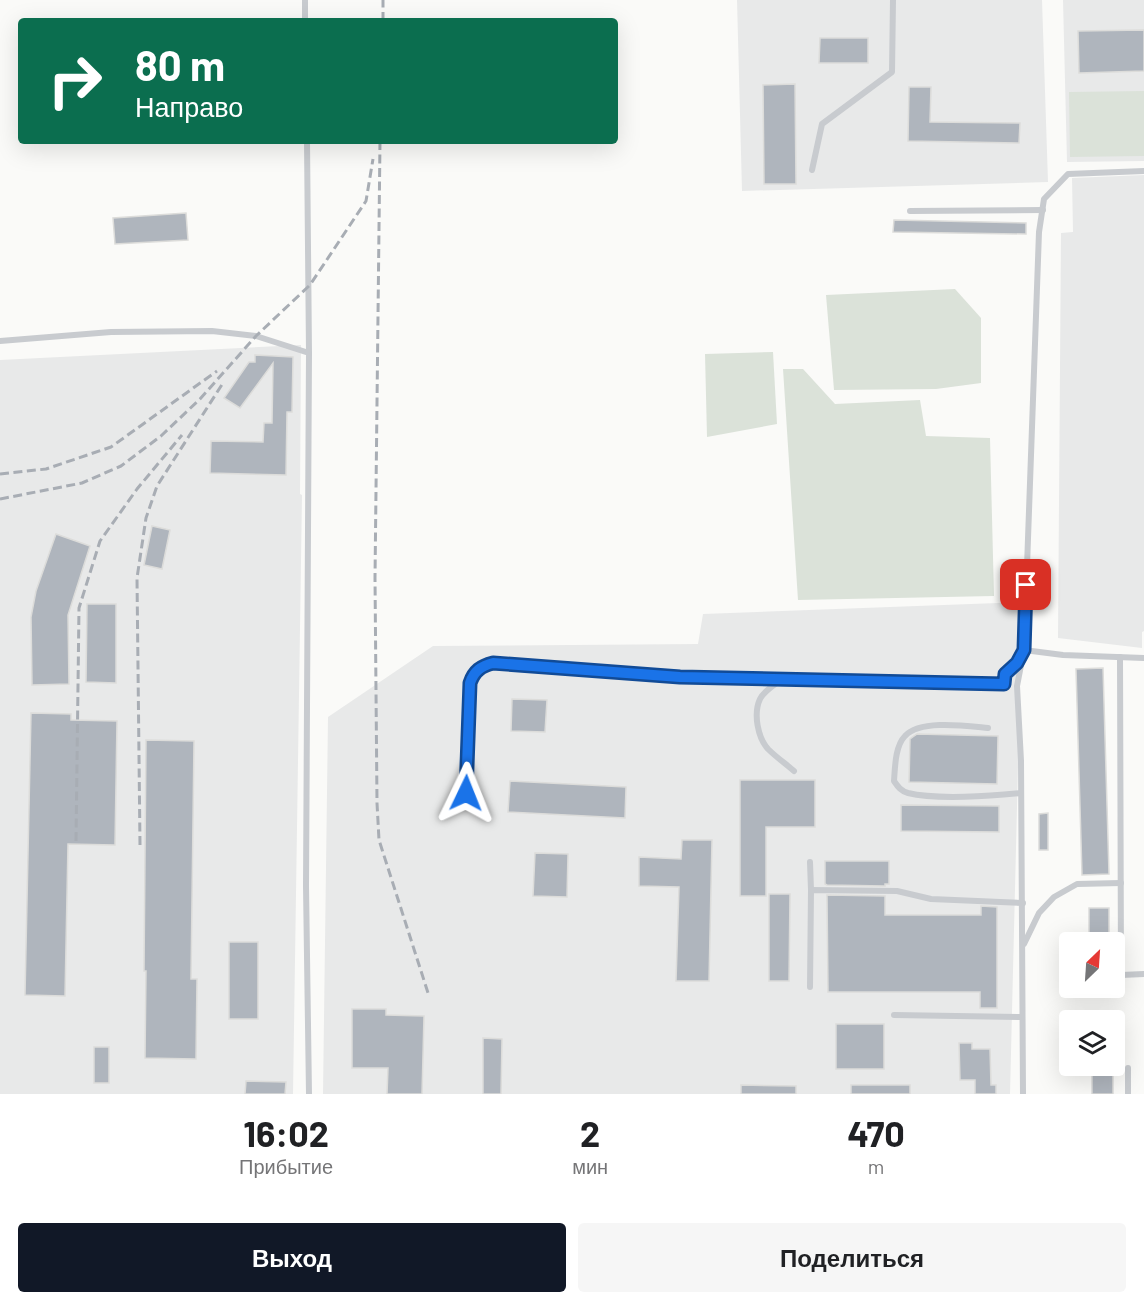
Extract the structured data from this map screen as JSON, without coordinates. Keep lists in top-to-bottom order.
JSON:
{
  "north": "top right",
  "page": {
    "turn": ["80 m", "Направо"],
    "eta": [
      "16:02",
      "Прибытие",
      "2",
      "мин",
      "470",
      "m"
    ],
    "buttons": ["Выход", "Поделиться"]
  }
}
